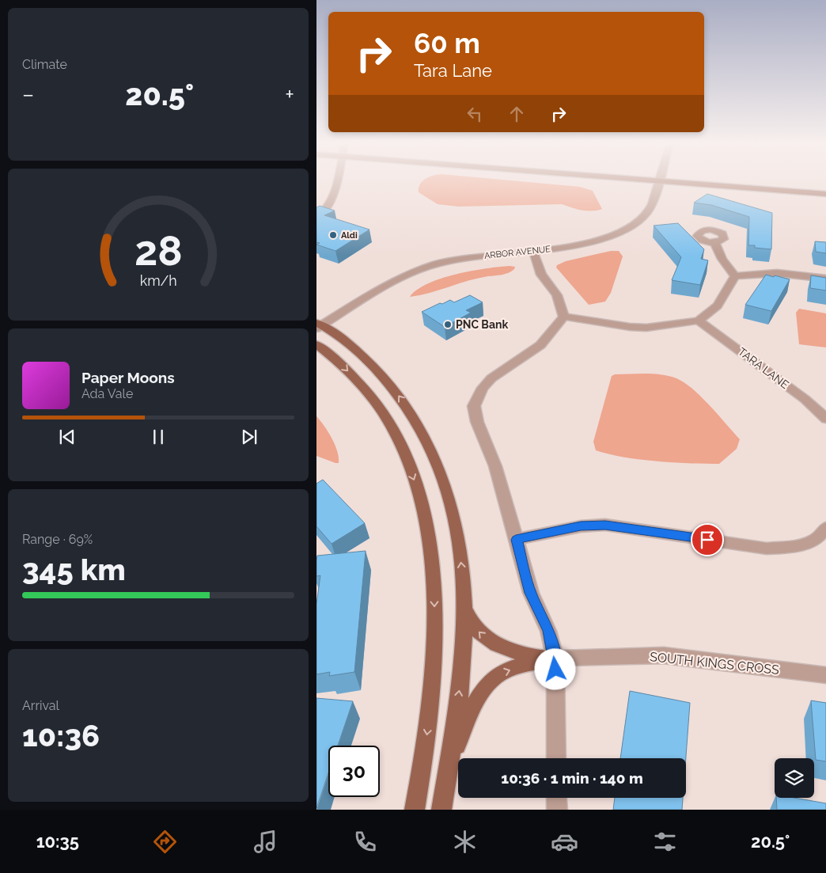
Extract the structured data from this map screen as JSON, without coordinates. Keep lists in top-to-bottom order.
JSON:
{
  "streets": {
    "street": ["ARBOR AVENUE", "TARA LANE", "SOUTH KINGS CROSS"]
  },
  "places": ["Aldi", "PNC Bank"],
  "page": {
    "tile": [
      "Climate",
      ["Range · 69%", "345 km"],
      ["Arrival", "10:36"]
    ],
    "turn": ["60 m", "Tara Lane"],
    "heat": ["−", "20.5°", "+"],
    "song": ["Paper Moons", "Ada Vale"],
    "limit": "30",
    "trip": "10:36 · 1 min · 140 m",
    "tabs": ["10:35", "20.5°"],
    "gauge": ["28", "km/h"]
  }
}
